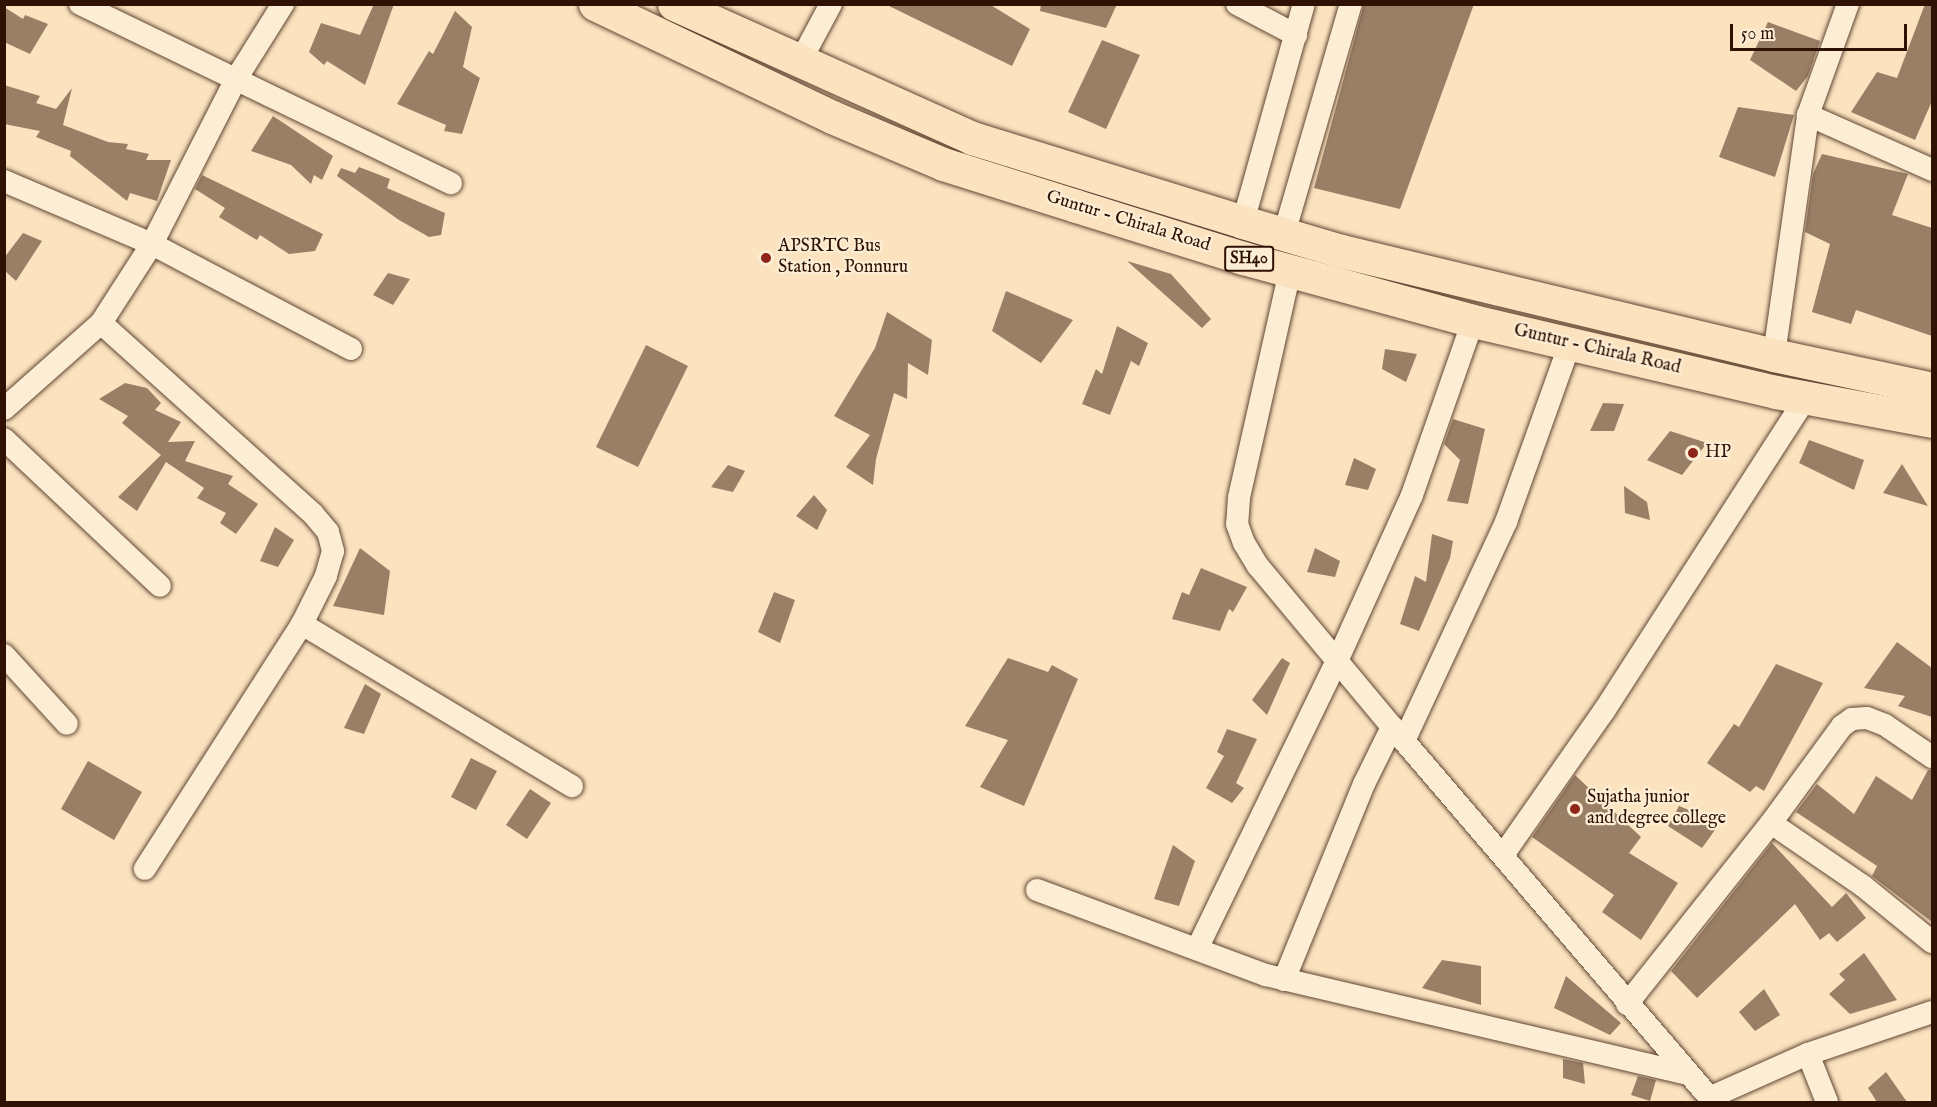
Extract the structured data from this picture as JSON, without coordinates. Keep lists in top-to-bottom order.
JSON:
{
  "streets": {
    "main road": ["Guntur - Chirala Road", "SH40"]
  },
  "places": ["APSRTC Bus Station , Ponnuru", "HP", "Sujatha junior and degree college"],
  "scale_bar": "50 m"
}
